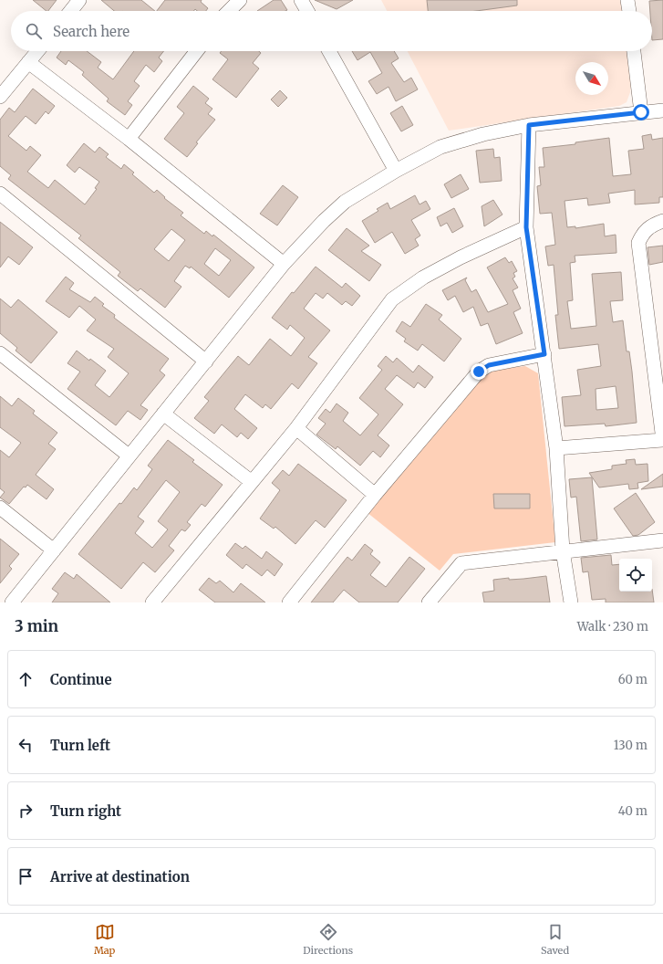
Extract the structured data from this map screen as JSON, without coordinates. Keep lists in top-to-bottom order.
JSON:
{
  "north": "bottom right",
  "page": {
    "search": "Search here",
    "heading": ["3 min", "Walk · 230 m"],
    "list": [
      ["Continue", "60 m"],
      ["Turn left", "130 m"],
      ["Turn right", "40 m"],
      "Arrive at destination"
    ],
    "nav": ["Map", "Directions", "Saved"]
  }
}
